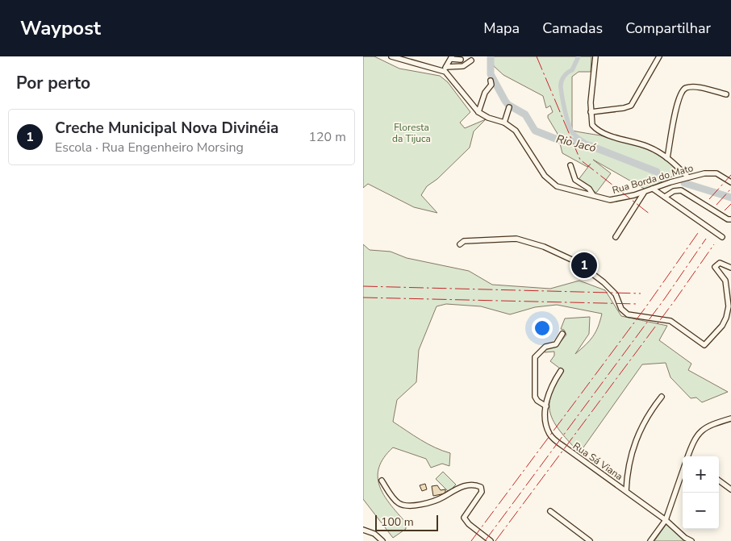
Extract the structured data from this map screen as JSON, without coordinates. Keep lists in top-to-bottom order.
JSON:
{
  "streets": {
    "street": ["Rua Borda do Mato", "Rua Sá Viana"]
  },
  "water": ["Rio Jacó"],
  "parks": ["Floresta da Tijuca"],
  "scale_bar": "100 m",
  "page": {
    "header": "Waypost",
    "nav": ["Mapa", "Camadas", "Compartilhar"],
    "heading": "Por perto",
    "list": [
      {
        "mark": "1",
        "name": "Creche Municipal Nova Divinéia",
        "note": "Escola · Rua Engenheiro Morsing",
        "value": "120 m"
      }
    ],
    "pins": "1",
    "map_buttons": ["+", "−"],
    "scale": "100 m"
  }
}
